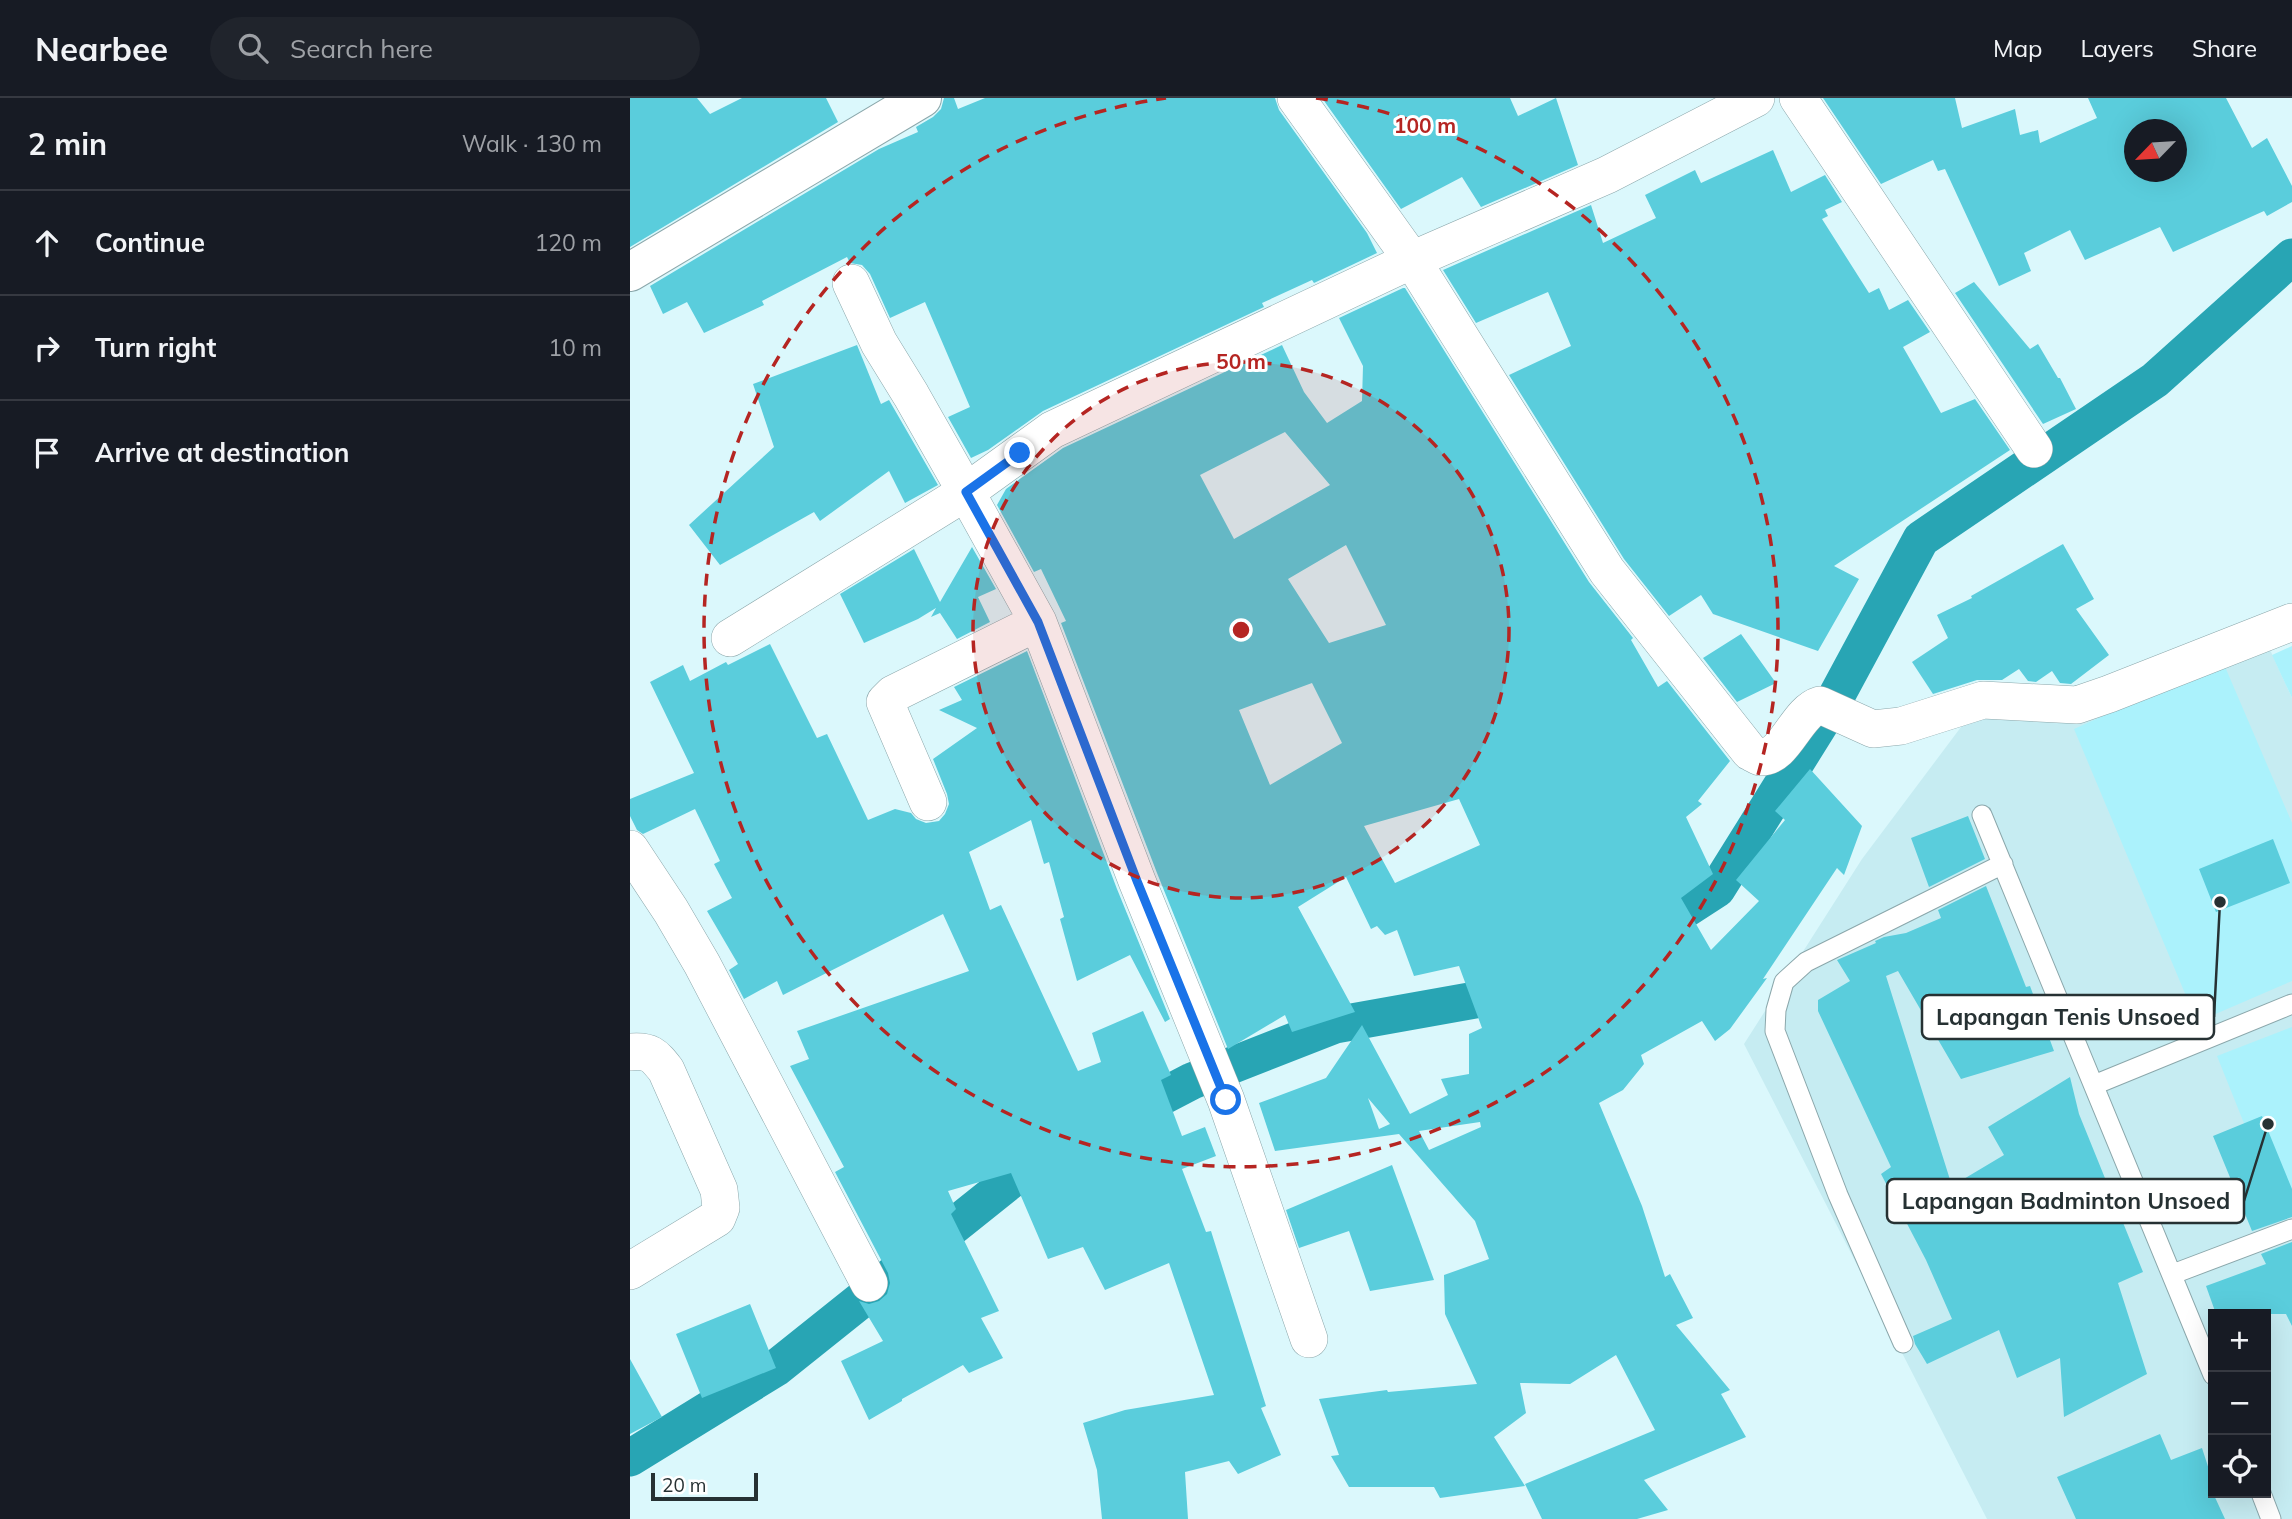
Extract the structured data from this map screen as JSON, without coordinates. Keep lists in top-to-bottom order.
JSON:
{
  "places": ["Lapangan Tenis Unsoed", "Lapangan Badminton Unsoed"],
  "scale_bar": "20 m",
  "north": "bottom left",
  "page": {
    "header": "Nearbee",
    "search": "Search here",
    "nav": ["Map", "Layers", "Share"],
    "heading": ["2 min", "Walk · 130 m"],
    "list": [
      ["Continue", "120 m"],
      ["Turn right", "10 m"],
      "Arrive at destination"
    ],
    "map_buttons": ["+", "−"],
    "scale": "20 m"
  },
  "rings": ["100 m", "50 m"]
}
